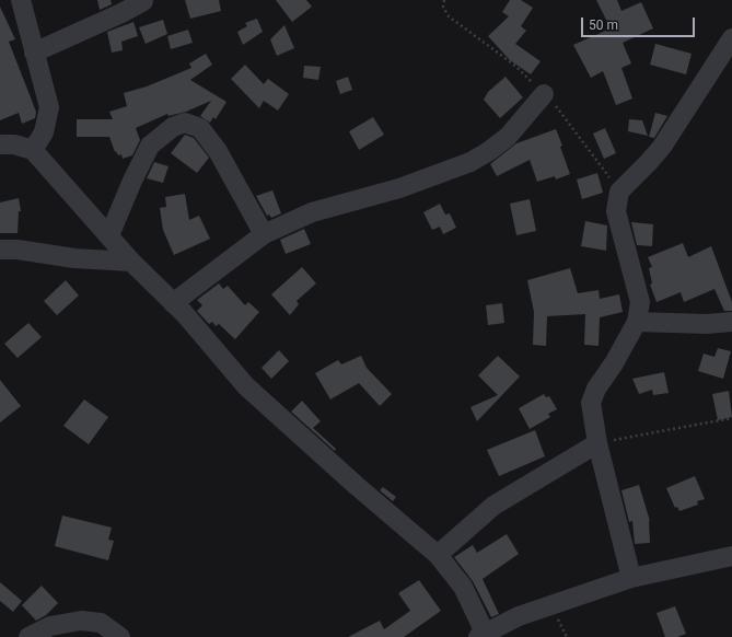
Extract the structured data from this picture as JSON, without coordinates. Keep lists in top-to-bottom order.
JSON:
{
  "scale_bar": "50 m"
}
